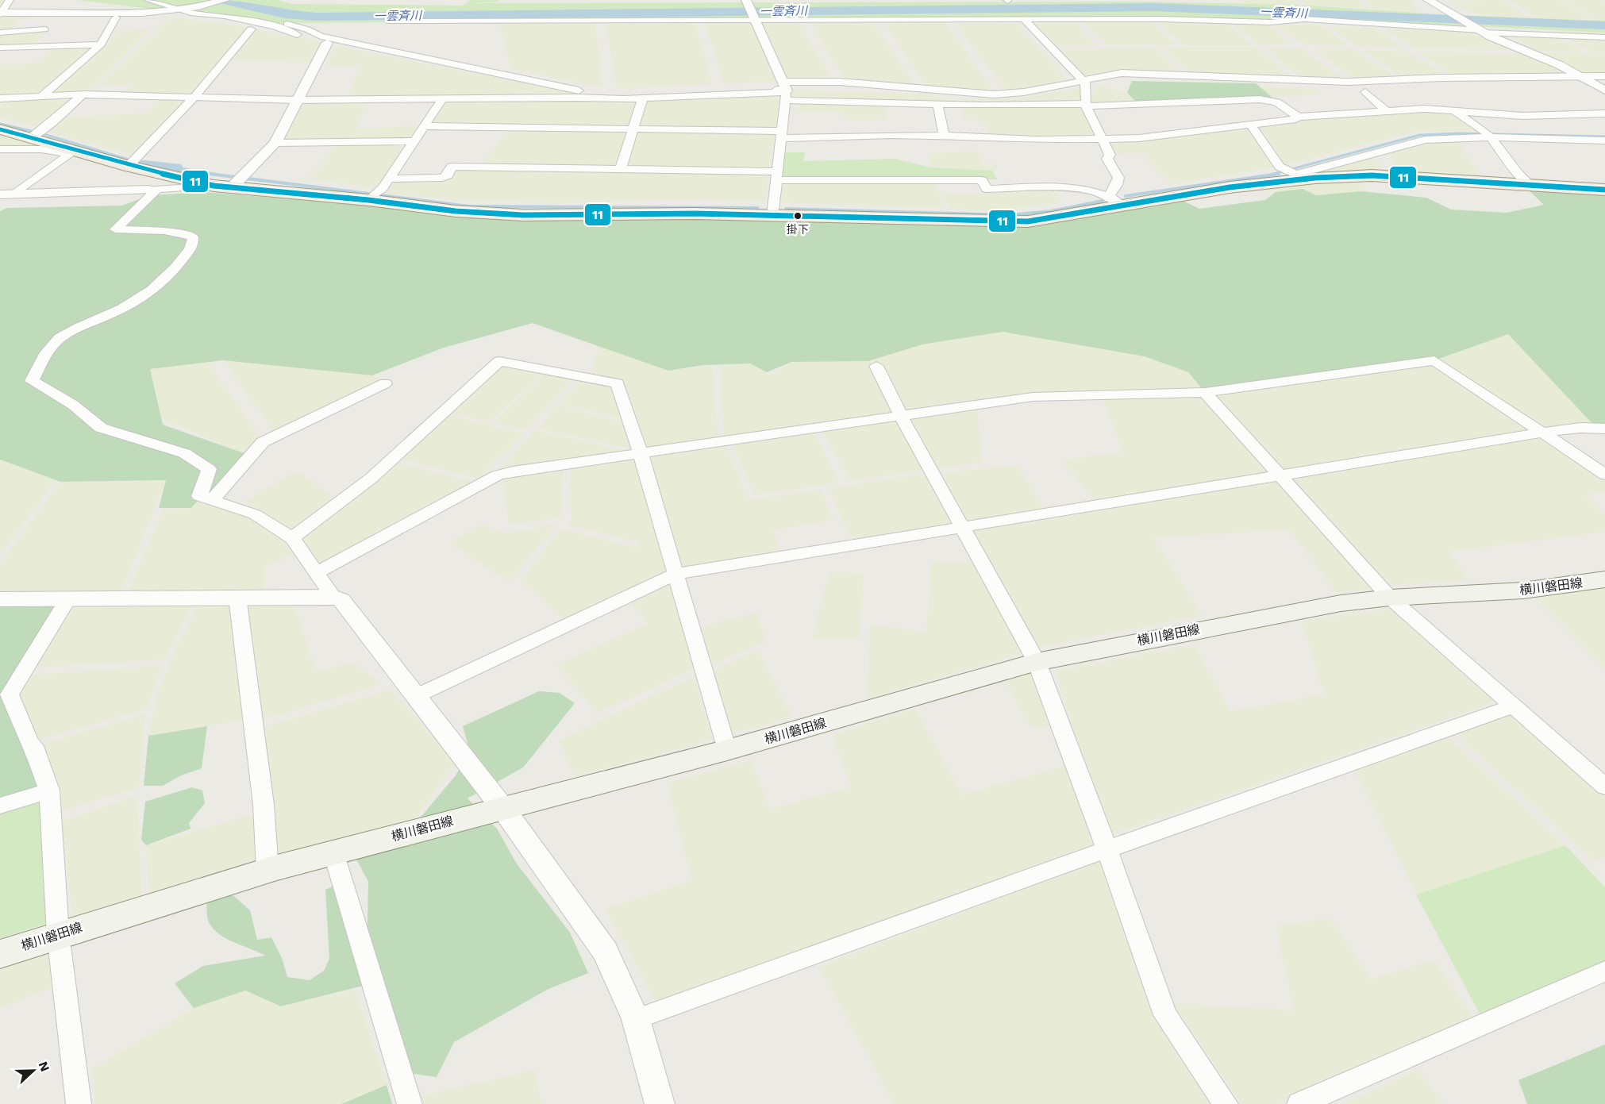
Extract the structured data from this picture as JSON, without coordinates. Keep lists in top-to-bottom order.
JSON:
{
  "streets": {
    "main road": ["横川磐田線"]
  },
  "water": ["一雲斉川"],
  "places": ["掛下"],
  "lines": ["transit line 11"],
  "north": "right"
}
